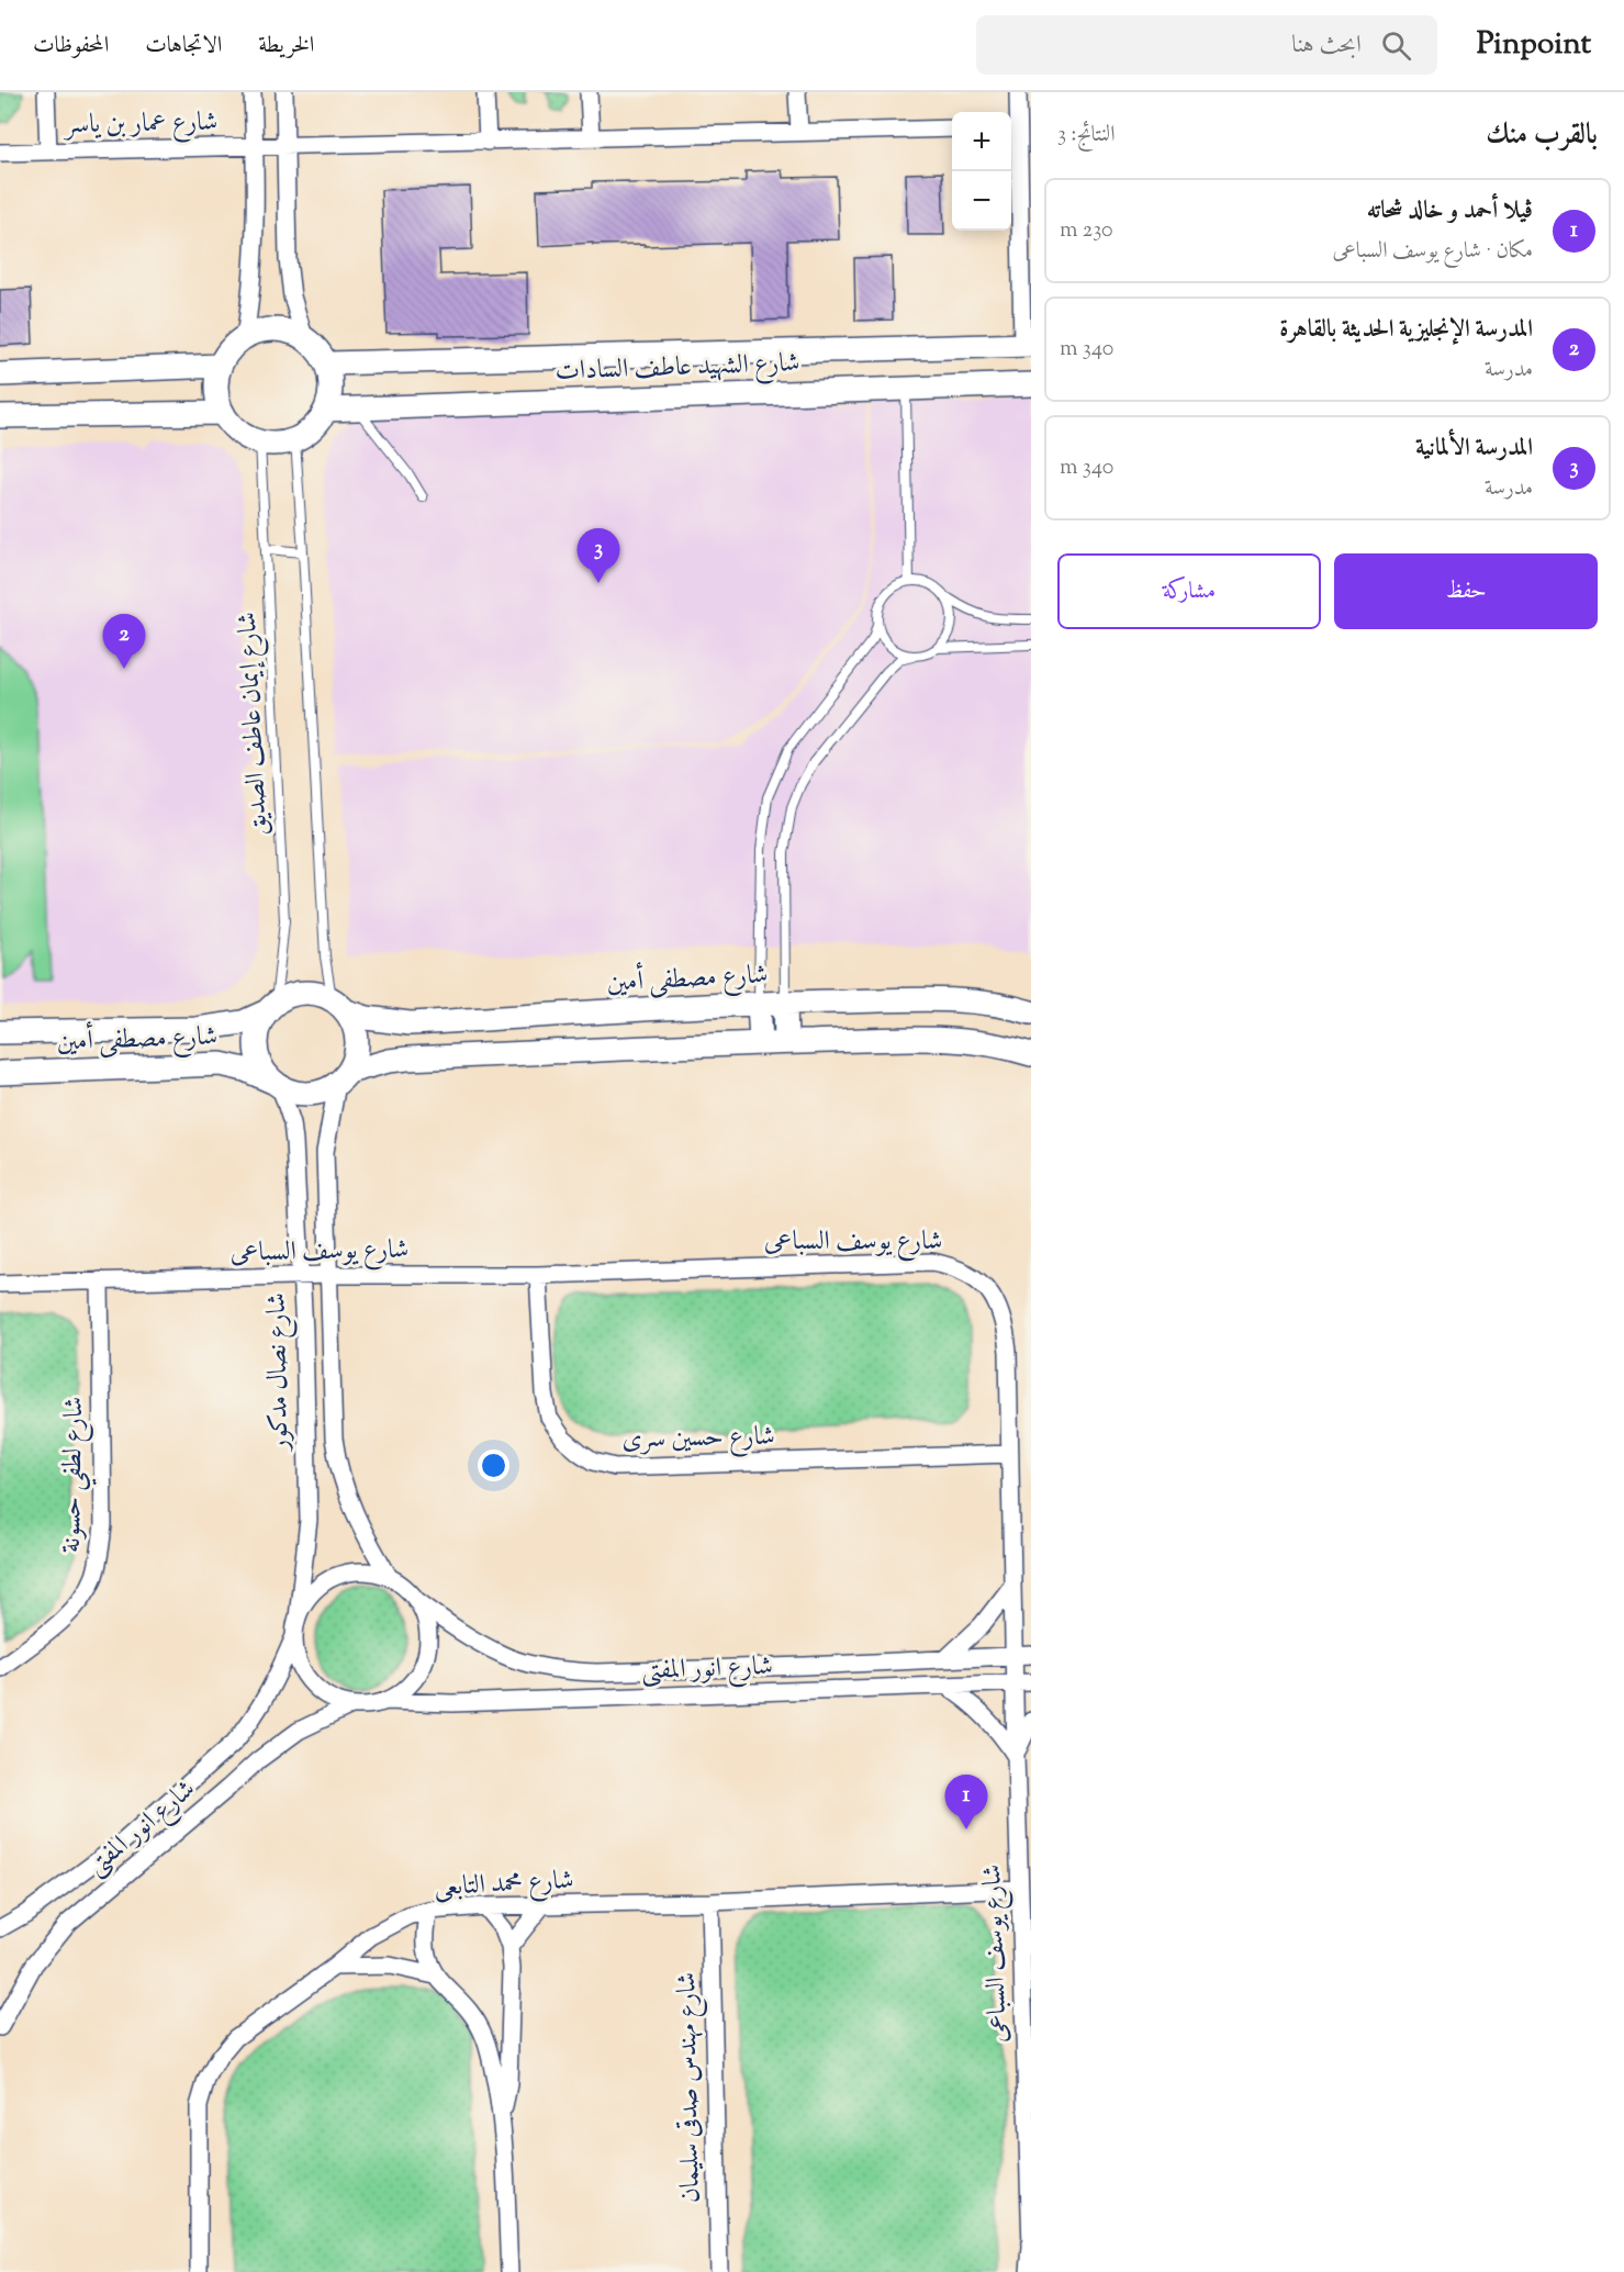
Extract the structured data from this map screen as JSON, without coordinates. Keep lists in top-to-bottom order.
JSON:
{
  "streets": {
    "street": [
      "شارع عمار بن ياسر",
      "شارع الشهيد عاطف السادات",
      "شارع مصطفى أمين",
      "شارع يوسف السباعى",
      "شارع نصال مدكور",
      "شارع حسين سرى",
      "شارع لطفي حسونة",
      "شارع انور المفتى",
      "شارع محمد التابعى",
      "شارع مهندس صدقى سليمان"
    ],
    "lane": ["شارع إيمان عاطف الصديق"]
  },
  "crossings": [
    ["شارع الشهيد عاطف السادات", "شارع إيمان عاطف الصديق"],
    ["شارع إيمان عاطف الصديق", "شارع مصطفى أمين"],
    ["شارع إيمان عاطف الصديق", "شارع نصال مدكور"],
    ["شارع مصطفى أمين", "شارع نصال مدكور"],
    ["شارع يوسف السباعى", "شارع نصال مدكور"],
    ["شارع يوسف السباعى", "شارع حسين سرى"],
    ["شارع يوسف السباعى", "شارع لطفي حسونة"],
    ["شارع يوسف السباعى", "شارع انور المفتى"],
    ["شارع يوسف السباعى", "شارع محمد التابعى"],
    ["شارع نصال مدكور", "شارع انور المفتى"],
    ["شارع محمد التابعى", "شارع مهندس صدقى سليمان"]
  ],
  "page": {
    "header": "Pinpoint",
    "search": "ابحث هنا",
    "nav": ["الخريطة", "الاتجاهات", "المحفوظات"],
    "heading": ["بالقرب منك", "النتائج: 3"],
    "map_buttons": ["+", "−"],
    "list": [
      {
        "mark": "1",
        "name": "ڤيلا أحمد و خالد شحاته",
        "note": "مكان · شارع يوسف السباعى",
        "value": "230 m"
      },
      {
        "mark": "2",
        "name": "المدرسة الإنجليزية الحديثة بالقاهرة",
        "note": "مدرسة",
        "value": "340 m"
      },
      {
        "mark": "3",
        "name": "المدرسة الألمانية",
        "note": "مدرسة",
        "value": "340 m"
      }
    ],
    "pins": ["3", "2", "1"],
    "buttons": ["حفظ", "مشاركة"]
  }
}
